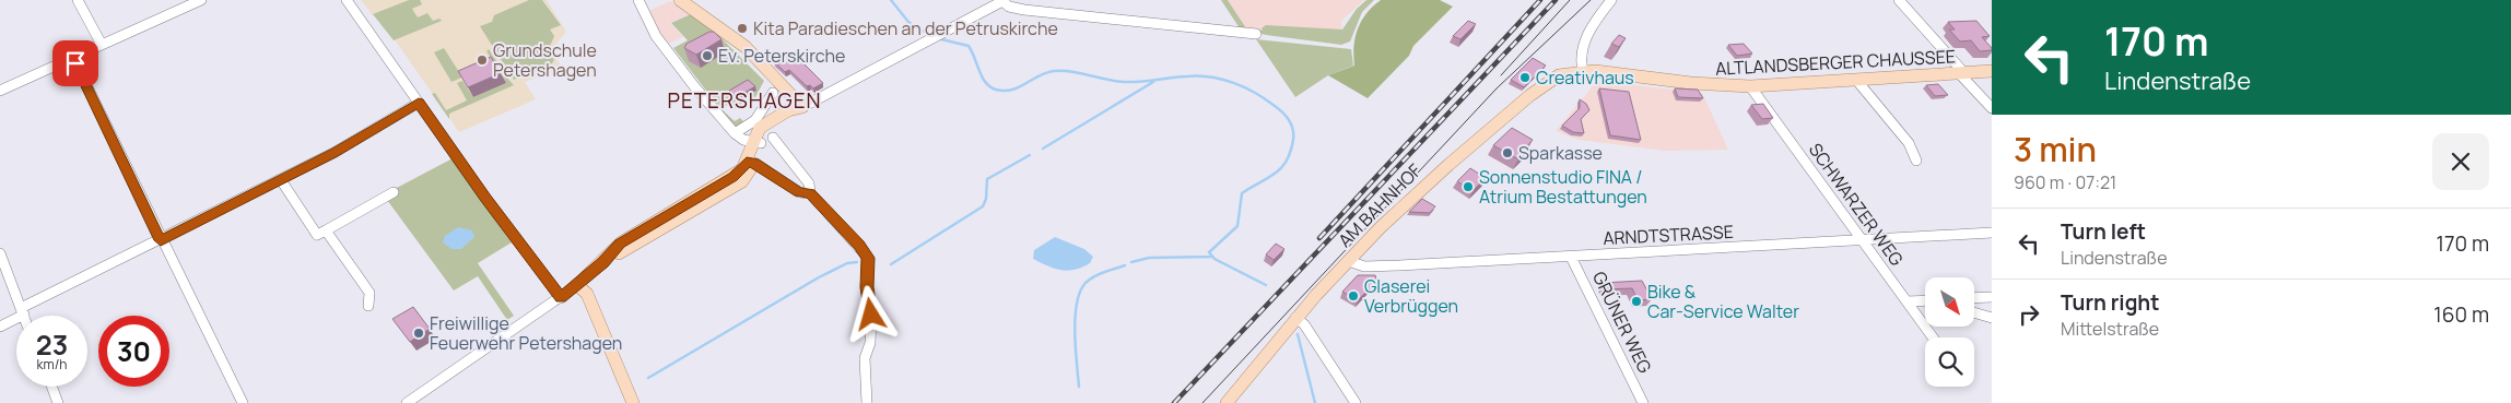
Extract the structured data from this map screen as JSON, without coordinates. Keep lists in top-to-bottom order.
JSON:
{
  "streets": {
    "main road": ["ALTLANDSBERGER CHAUSSEE", "AM BAHNHOF"],
    "street": ["SCHWARZER WEG", "ARNDTSTRASSE", "GRÜNER WEG"]
  },
  "crossings": [
    ["ALTLANDSBERGER CHAUSSEE", "SCHWARZER WEG"],
    ["ALTLANDSBERGER CHAUSSEE", "AM BAHNHOF"],
    ["SCHWARZER WEG", "ARNDTSTRASSE"],
    ["AM BAHNHOF", "ARNDTSTRASSE"],
    ["ARNDTSTRASSE", "GRÜNER WEG"]
  ],
  "districts": ["PETERSHAGEN"],
  "places": [
    "Kita Paradieschen an der Petruskirche",
    "Ev. Peterskirche",
    "Grundschule Petershagen",
    "Creativhaus",
    "Sparkasse",
    "Sonnenstudio FINA / Atrium Bestattungen",
    "Glaserei Verbrüggen",
    "Bike & Car-Service Walter",
    "Freiwillige Feuerwehr Petershagen"
  ],
  "north": "bottom right",
  "page": {
    "turn": ["170 m", "Lindenstraße"],
    "heading": ["3 min", "960 m · 07:21"],
    "list": [
      {
        "name": "Turn left",
        "note": "Lindenstraße",
        "value": "170 m"
      },
      {
        "name": "Turn right",
        "note": "Mittelstraße",
        "value": "160 m"
      }
    ],
    "speed": "23 km/h",
    "limit": "30"
  }
}
